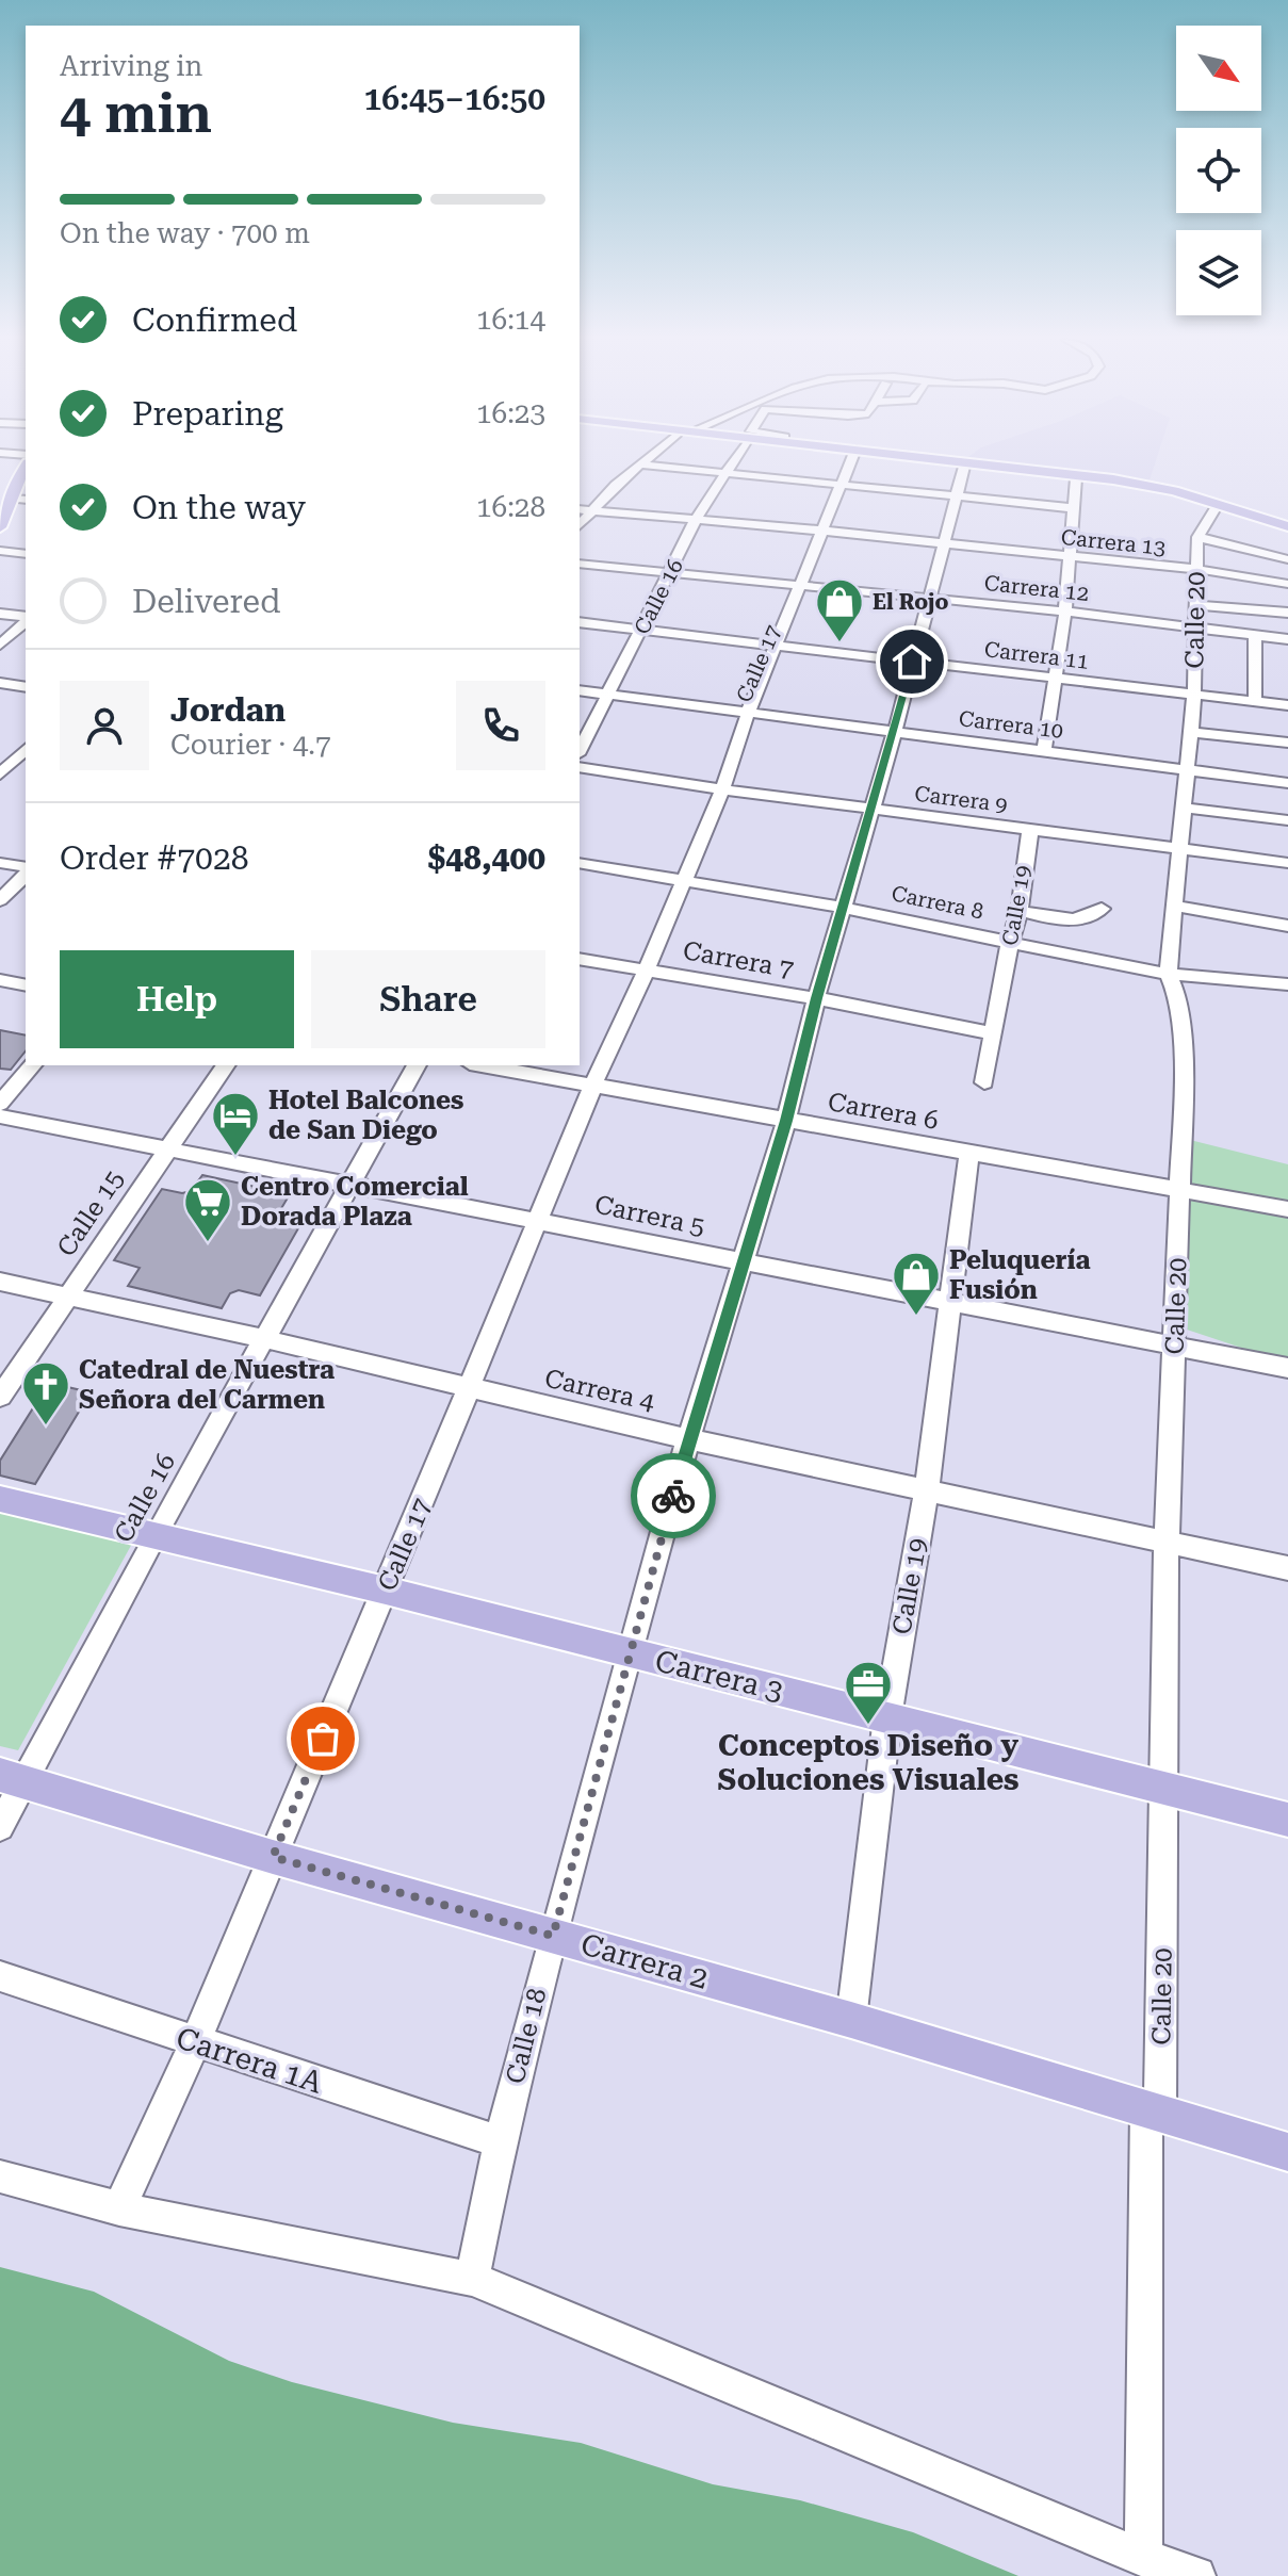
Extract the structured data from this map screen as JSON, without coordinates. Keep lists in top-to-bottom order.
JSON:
{
  "streets": {
    "main road": ["Carrera 3", "Carrera 2"],
    "street": [
      "Carrera 13",
      "Carrera 12",
      "Calle 16",
      "Calle 20",
      "Carrera 11",
      "Calle 17",
      "Carrera 10",
      "Carrera 9",
      "Carrera 8",
      "Calle 19",
      "Carrera 7",
      "Carrera 6",
      "Calle 15",
      "Carrera 5",
      "Carrera 4",
      "Calle 18",
      "Carrera 1A"
    ]
  },
  "crossings": [
    ["Carrera 13", "Calle 16"],
    ["Carrera 13", "Calle 20"],
    ["Carrera 13", "Calle 17"],
    ["Carrera 13", "Calle 18"],
    ["Carrera 12", "Calle 16"],
    ["Carrera 12", "Calle 20"],
    ["Carrera 12", "Calle 17"],
    ["Carrera 12", "Calle 18"],
    ["Calle 16", "Carrera 11"],
    ["Calle 16", "Carrera 10"],
    ["Calle 16", "Carrera 5"],
    ["Calle 16", "Carrera 4"],
    ["Calle 16", "Carrera 3"],
    ["Calle 16", "Carrera 2"],
    ["Calle 20", "Carrera 11"],
    ["Calle 20", "Carrera 10"],
    ["Calle 20", "Carrera 9"],
    ["Calle 20", "Carrera 8"],
    ["Calle 20", "Carrera 6"],
    ["Calle 20", "Carrera 5"],
    ["Calle 20", "Carrera 4"],
    ["Calle 20", "Carrera 3"],
    ["Calle 20", "Carrera 2"],
    ["Carrera 11", "Calle 17"],
    ["Carrera 11", "Calle 18"],
    ["Calle 17", "Carrera 10"],
    ["Calle 17", "Carrera 9"],
    ["Calle 17", "Carrera 8"],
    ["Calle 17", "Carrera 7"],
    ["Calle 17", "Carrera 6"],
    ["Calle 17", "Carrera 5"],
    ["Calle 17", "Carrera 4"],
    ["Calle 17", "Carrera 3"],
    ["Calle 17", "Carrera 2"],
    ["Calle 17", "Carrera 1A"],
    ["Carrera 10", "Calle 18"],
    ["Carrera 9", "Calle 19"],
    ["Carrera 9", "Calle 18"],
    ["Carrera 8", "Calle 19"],
    ["Carrera 8", "Calle 18"],
    ["Calle 19", "Carrera 7"],
    ["Calle 19", "Carrera 6"],
    ["Calle 19", "Carrera 5"],
    ["Calle 19", "Carrera 4"],
    ["Calle 19", "Carrera 3"],
    ["Calle 19", "Carrera 2"],
    ["Carrera 7", "Calle 18"],
    ["Carrera 6", "Calle 18"],
    ["Calle 15", "Carrera 5"],
    ["Calle 15", "Carrera 4"],
    ["Carrera 5", "Calle 18"],
    ["Carrera 4", "Calle 18"],
    ["Carrera 3", "Calle 18"],
    ["Carrera 2", "Calle 18"],
    ["Calle 18", "Carrera 1A"]
  ],
  "places": {
    "shop": ["El Rojo", "Peluquería Fusión"],
    "hotel": ["Hotel Balcones de San Diego"],
    "supermarket": ["Centro Comercial Dorada Plaza"],
    "church": ["Catedral de Nuestra Señora del Carmen"],
    "office": ["Conceptos Diseño y Soluciones Visuales"]
  },
  "north": "bottom right",
  "page": {
    "heading": ["4 min", "Arriving in", "16:45–16:50"],
    "panel": [
      "Jordan",
      "Courier · 4.7",
      "Order #7028",
      "$48,400"
    ],
    "bar": "On the way · 700 m",
    "list": [
      ["Confirmed", "16:14"],
      ["Preparing", "16:23"],
      ["On the way", "16:28"],
      "Delivered"
    ],
    "buttons": ["Help", "Share"]
  }
}
